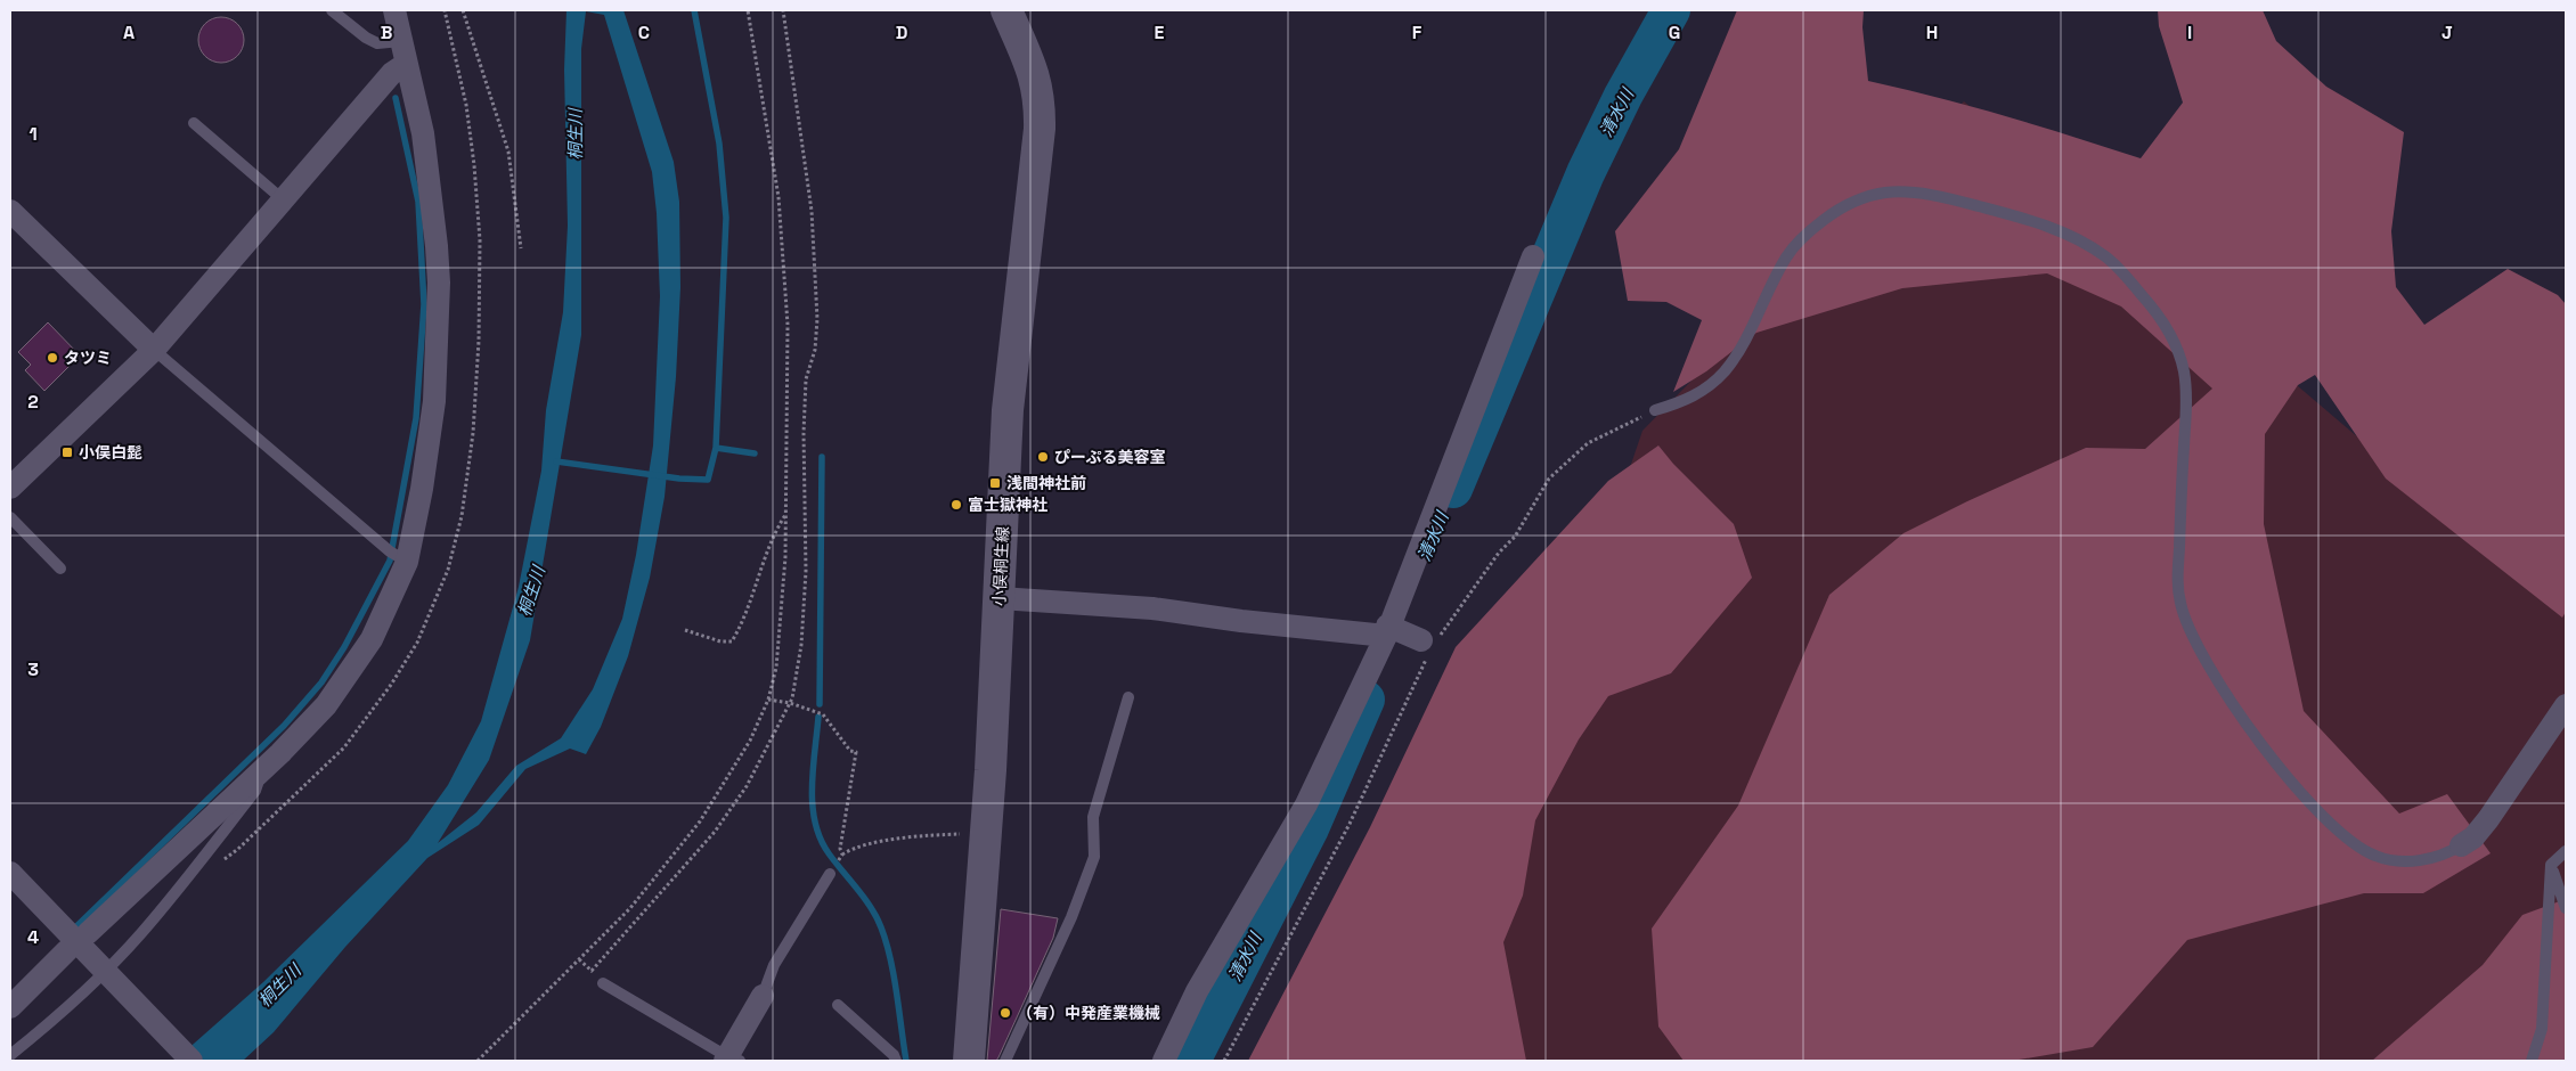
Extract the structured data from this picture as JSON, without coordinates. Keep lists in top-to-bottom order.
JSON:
{
  "streets": {
    "main road": ["小俣桐生線"]
  },
  "water": ["清水川", "桐生川"],
  "places": {
    "other": [
      "タツミ",
      "ぴーぷる美容室",
      "富士獄神社",
      "（有）中発産業機械"
    ],
    "transit": ["小俣白髭", "浅間神社前"]
  },
  "grid": {
    "columns": [
      "A",
      "B",
      "C",
      "D",
      "E",
      "F",
      "G",
      "H",
      "I",
      "J"
    ],
    "rows": [
      "1",
      "2",
      "3",
      "4"
    ]
  }
}
